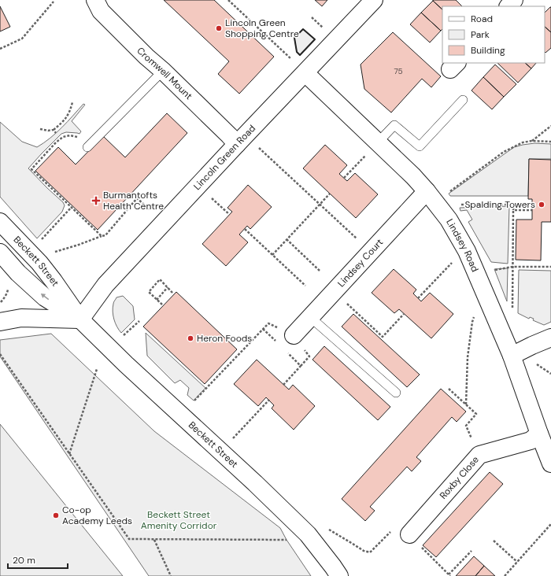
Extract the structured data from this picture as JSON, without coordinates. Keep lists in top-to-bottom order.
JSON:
{
  "streets": {
    "street": [
      "Cromwell Mount",
      "Lincoln Green Road",
      "Lindsey Road",
      "Beckett Street",
      "Lindsey Court",
      "Roxby Close"
    ]
  },
  "crossings": [
    ["Cromwell Mount", "Lincoln Green Road"],
    ["Lincoln Green Road", "Lindsey Road"],
    ["Lincoln Green Road", "Beckett Street"],
    ["Lindsey Road", "Lindsey Court"],
    ["Lindsey Road", "Roxby Close"]
  ],
  "parks": ["Beckett Street Amenity Corridor"],
  "places": {
    "other": [
      "Lincoln Green Shopping Centre",
      "Spalding Towers",
      "Heron Foods",
      "Co-op Academy Leeds"
    ],
    "health": ["Burmantofts Health Centre"]
  },
  "house_numbers": ["75"],
  "legend": ["Road", "Park", "Building"],
  "scale_bar": "20 m"
}
